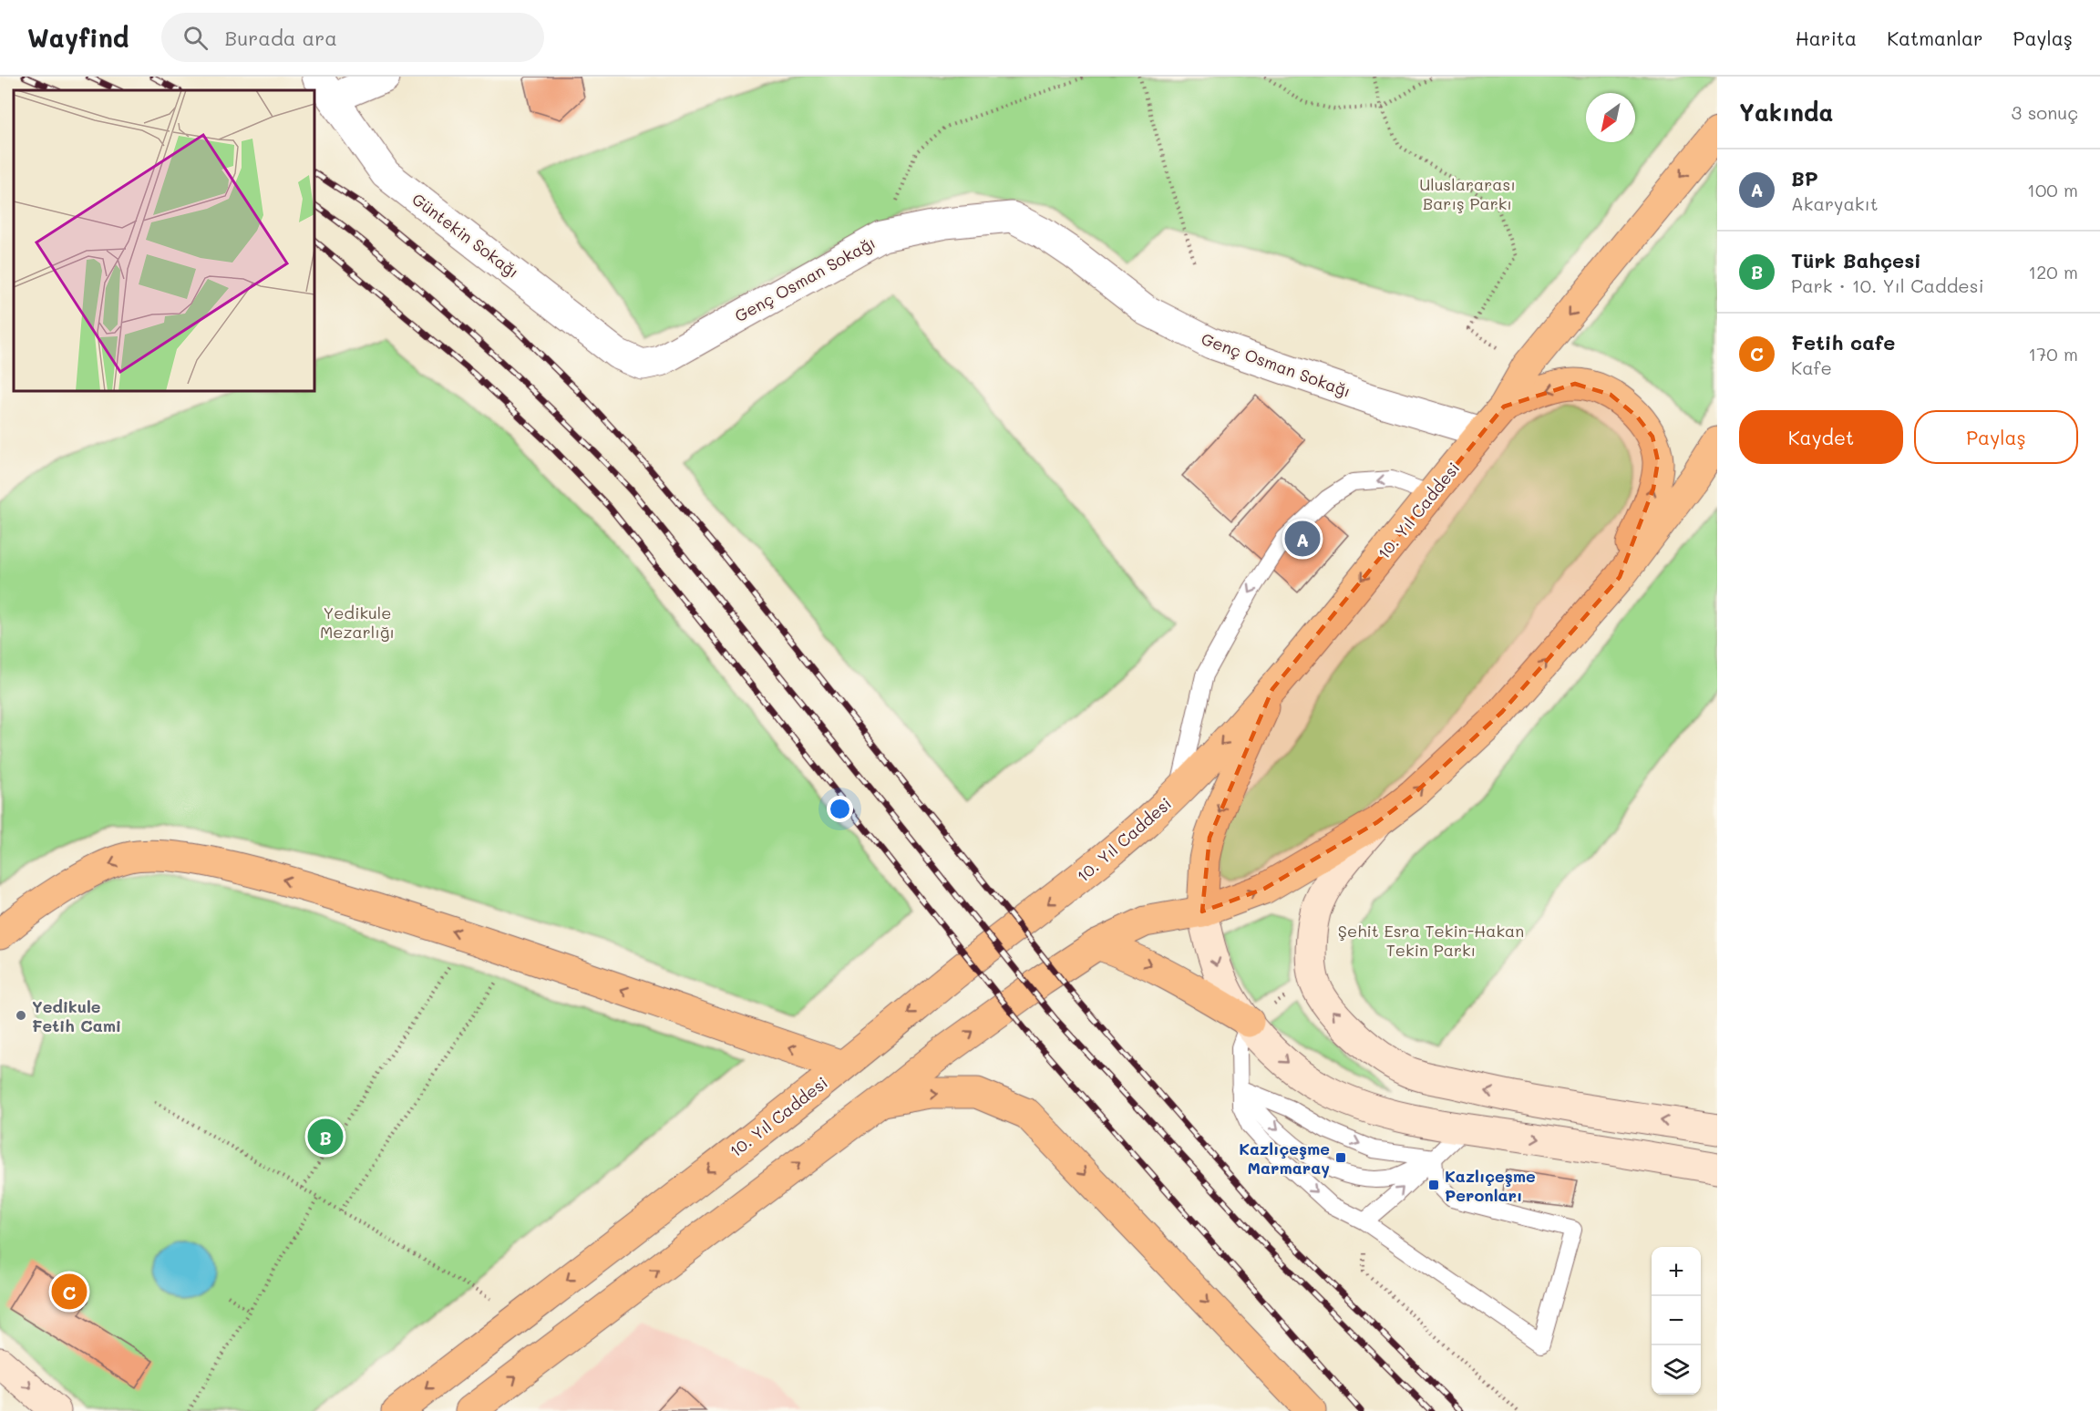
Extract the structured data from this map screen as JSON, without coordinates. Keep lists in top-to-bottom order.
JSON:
{
  "streets": {
    "main road": ["10. Yıl Caddesi"],
    "street": ["Güntekin Sokağı", "Genç Osman Sokağı"]
  },
  "crossings": [
    ["Güntekin Sokağı", "Genç Osman Sokağı"],
    ["Genç Osman Sokağı", "10. Yıl Caddesi"]
  ],
  "parks": ["Uluslararası Barış Parkı", "Yedikule Mezarlığı", "Şehit Esra Tekin-Hakan Tekin Parkı"],
  "places": {
    "other": ["Yedikule Fetih Cami"],
    "transit": ["Kazlıçeşme Marmaray", "Kazlıçeşme Peronları"]
  },
  "north": "bottom left",
  "page": {
    "header": "Wayfind",
    "search": "Burada ara",
    "nav": ["Harita", "Katmanlar", "Paylaş"],
    "heading": ["Yakında", "3 sonuç"],
    "list": [
      {
        "mark": "A",
        "name": "BP",
        "note": "Akaryakıt",
        "value": "100 m"
      },
      {
        "mark": "B",
        "name": "Türk Bahçesi",
        "note": "Park · 10. Yıl Caddesi",
        "value": "120 m"
      },
      {
        "mark": "C",
        "name": "Fetih cafe",
        "note": "Kafe",
        "value": "170 m"
      }
    ],
    "buttons": ["Kaydet", "Paylaş"],
    "pins": ["A", "B", "C"],
    "map_buttons": ["+", "−"]
  }
}
